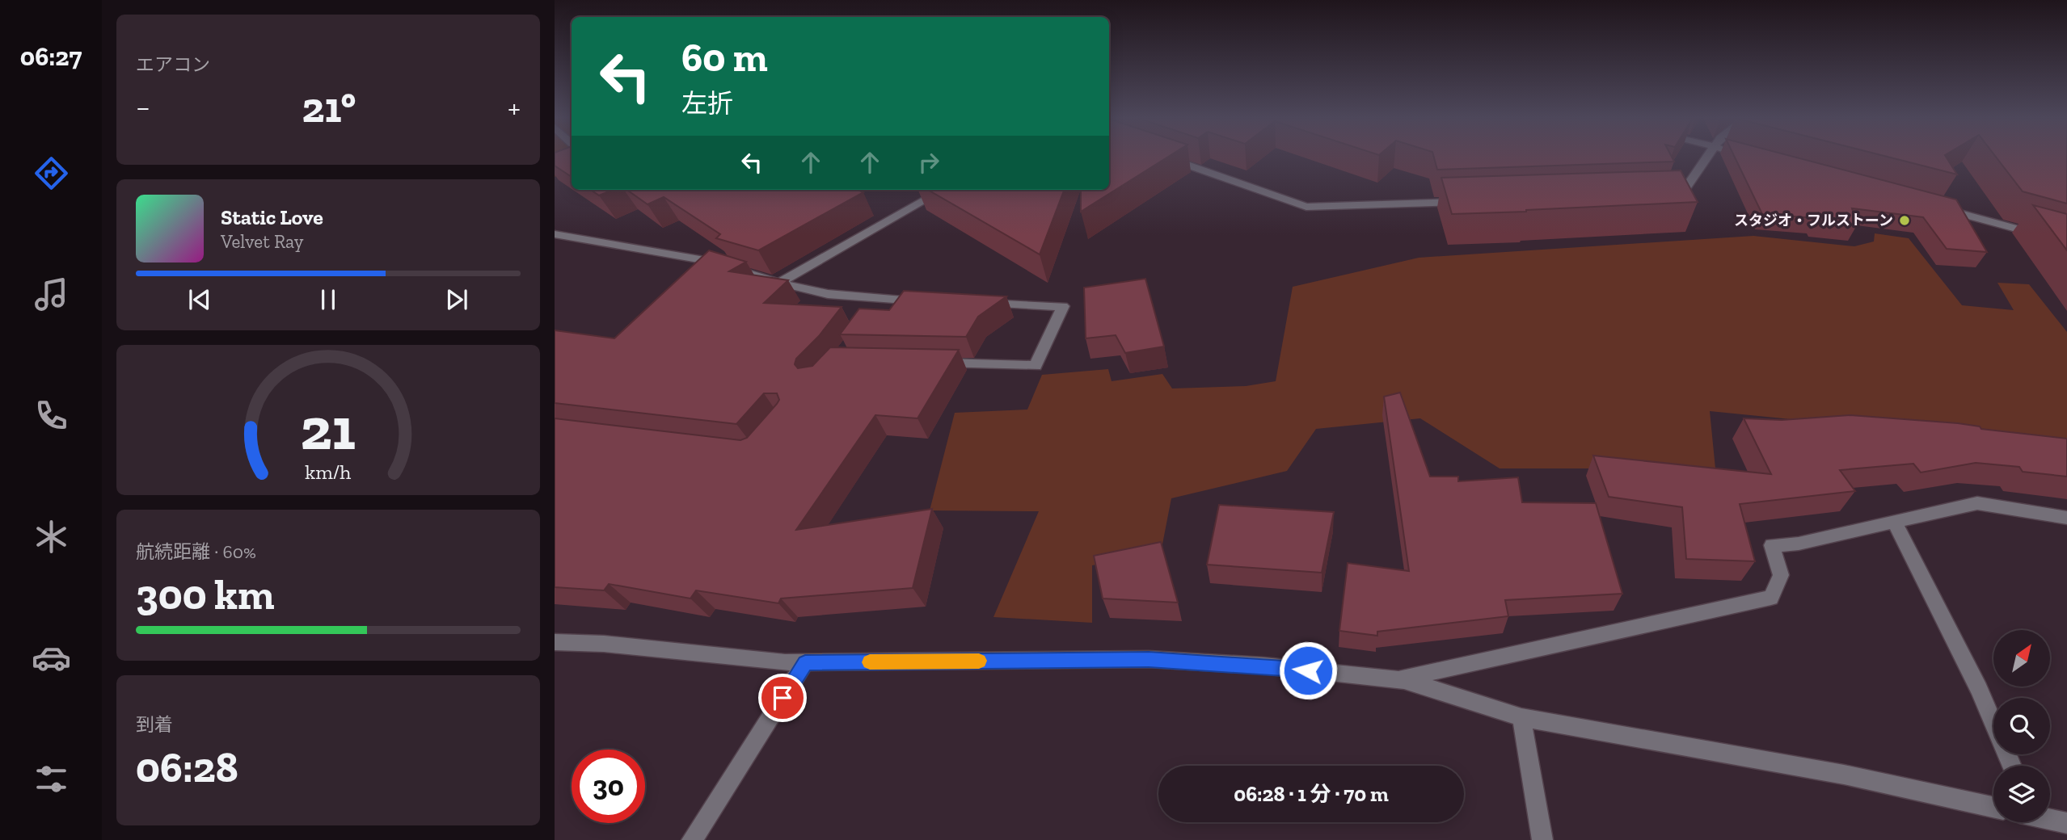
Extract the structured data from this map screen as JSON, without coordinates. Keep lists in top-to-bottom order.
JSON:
{
  "places": ["スタジオ・フルストーン"],
  "north": "top right",
  "page": {
    "tabs": "06:27",
    "tile": [
      "エアコン",
      ["航続距離 · 60%", "300 km"],
      ["到着", "06:28"]
    ],
    "turn": ["60 m", "左折"],
    "heat": ["−", "21°", "+"],
    "song": ["Static Love", "Velvet Ray"],
    "limit": "30",
    "trip": "06:28 · 1 分 · 70 m",
    "gauge": ["21", "km/h"]
  }
}
